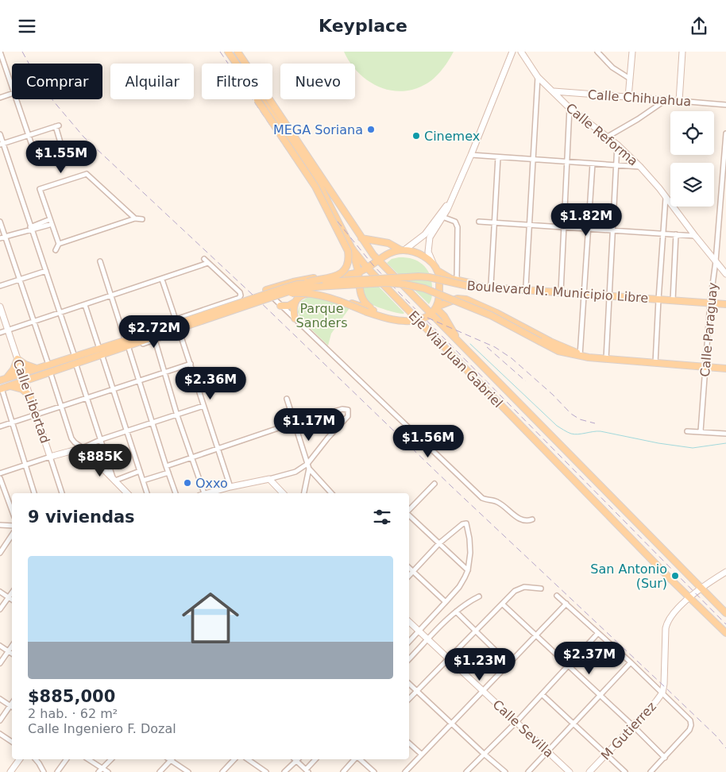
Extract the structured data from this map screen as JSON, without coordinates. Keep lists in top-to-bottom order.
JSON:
{
  "streets": {
    "main road": ["Boulevard N. Municipio Libre", "Eje Vial Juan Gabriel"],
    "street": [
      "Calle Chihuahua",
      "Calle Reforma",
      "Calle Paraguay",
      "Calle Libertad",
      "Calle Sevilla",
      "M Gutierrez"
    ]
  },
  "crossings": [
    ["Calle Chihuahua", "Calle Reforma"],
    ["Calle Reforma", "Calle Paraguay"],
    ["Boulevard N. Municipio Libre", "Calle Paraguay"],
    ["Boulevard N. Municipio Libre", "Calle Libertad"],
    ["Eje Vial Juan Gabriel", "M Gutierrez"]
  ],
  "parks": ["Parque Sanders"],
  "places": [
    "MEGA Soriana",
    "Cinemex",
    "Oxxo",
    "San Antonio (Sur)"
  ],
  "page": {
    "header": "Keyplace",
    "chip": [
      "Comprar",
      "Alquilar",
      "Filtros",
      "Nuevo"
    ],
    "price": [
      "$1.55M",
      "$1.82M",
      "$2.72M",
      "$2.36M",
      "$1.17M",
      "$1.56M",
      "$885K",
      "$2.37M",
      "$1.23M"
    ],
    "heading": "9 viviendas",
    "list": [
      {
        "name": "$885,000",
        "note": "2 hab. · 62 m² · Calle Ingeniero F. Dozal"
      }
    ]
  }
}
